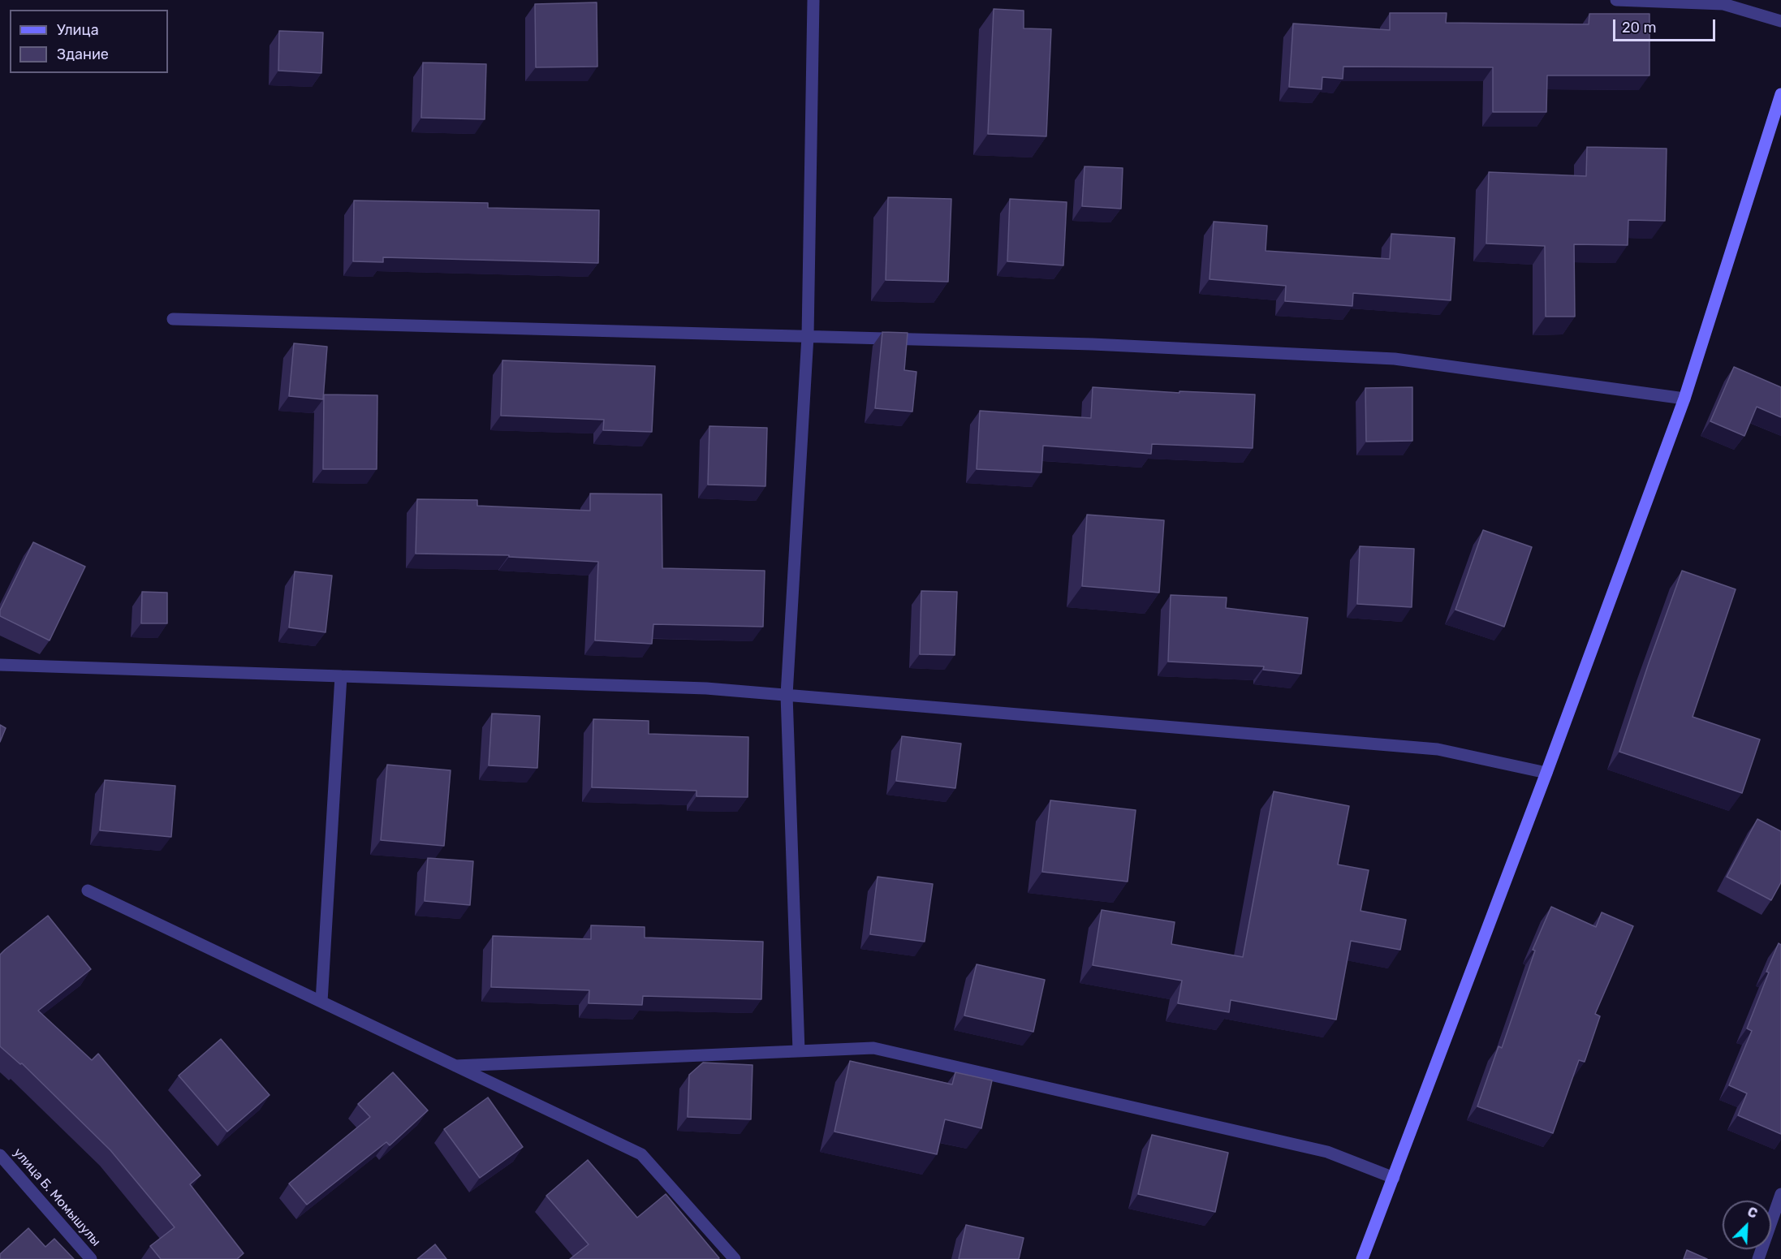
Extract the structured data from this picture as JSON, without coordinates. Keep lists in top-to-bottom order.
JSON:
{
  "streets": {
    "street": ["улица Б. Момышулы"]
  },
  "legend": ["Улица", "Здание"],
  "scale_bar": "20 m",
  "north": "top right"
}
